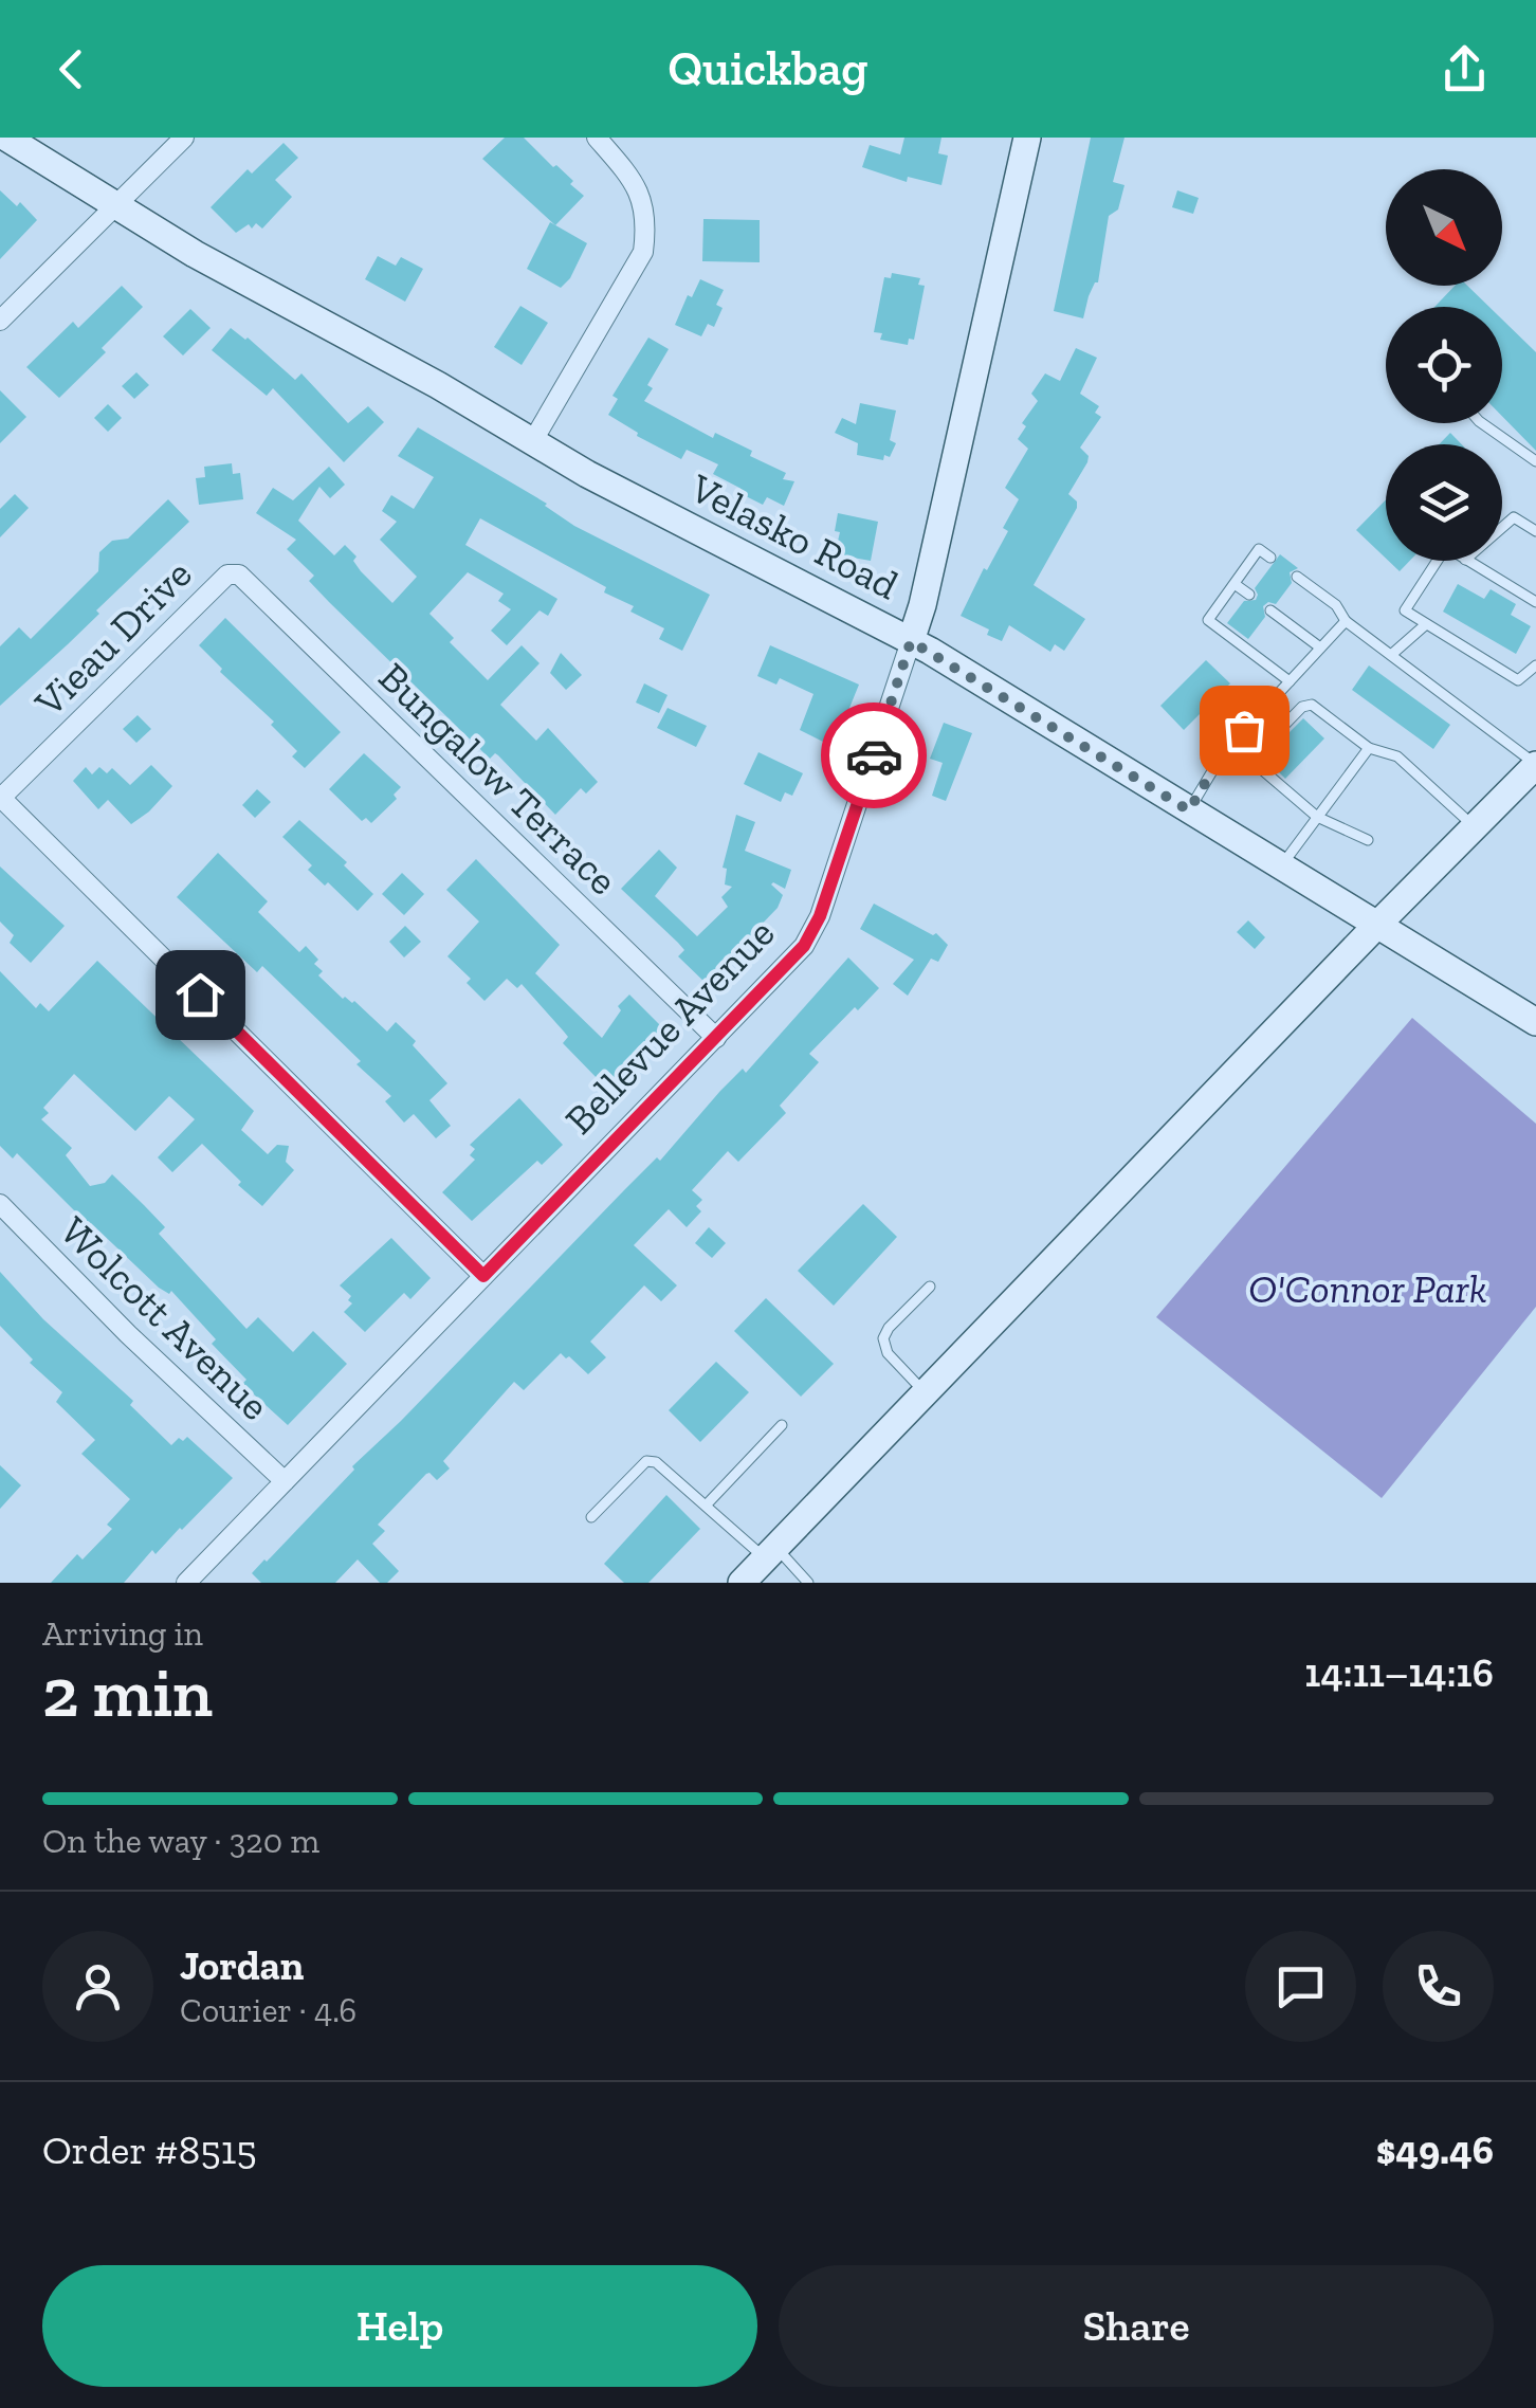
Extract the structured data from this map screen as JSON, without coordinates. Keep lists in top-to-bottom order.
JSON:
{
  "streets": {
    "street": [
      "Velasko Road",
      "Vieau Drive",
      "Bungalow Terrace",
      "Bellevue Avenue",
      "Wolcott Avenue"
    ]
  },
  "crossings": [
    ["Velasko Road", "Bellevue Avenue"],
    ["Vieau Drive", "Bungalow Terrace"],
    ["Bungalow Terrace", "Bellevue Avenue"],
    ["Bellevue Avenue", "Wolcott Avenue"]
  ],
  "parks": ["O'Connor Park"],
  "north": "bottom right",
  "page": {
    "header": "Quickbag",
    "heading": ["2 min", "Arriving in", "14:11–14:16"],
    "panel": [
      "Jordan",
      "Courier · 4.6",
      "Order #8515",
      "$49.46"
    ],
    "bar": "On the way · 320 m",
    "buttons": ["Help", "Share"]
  }
}
